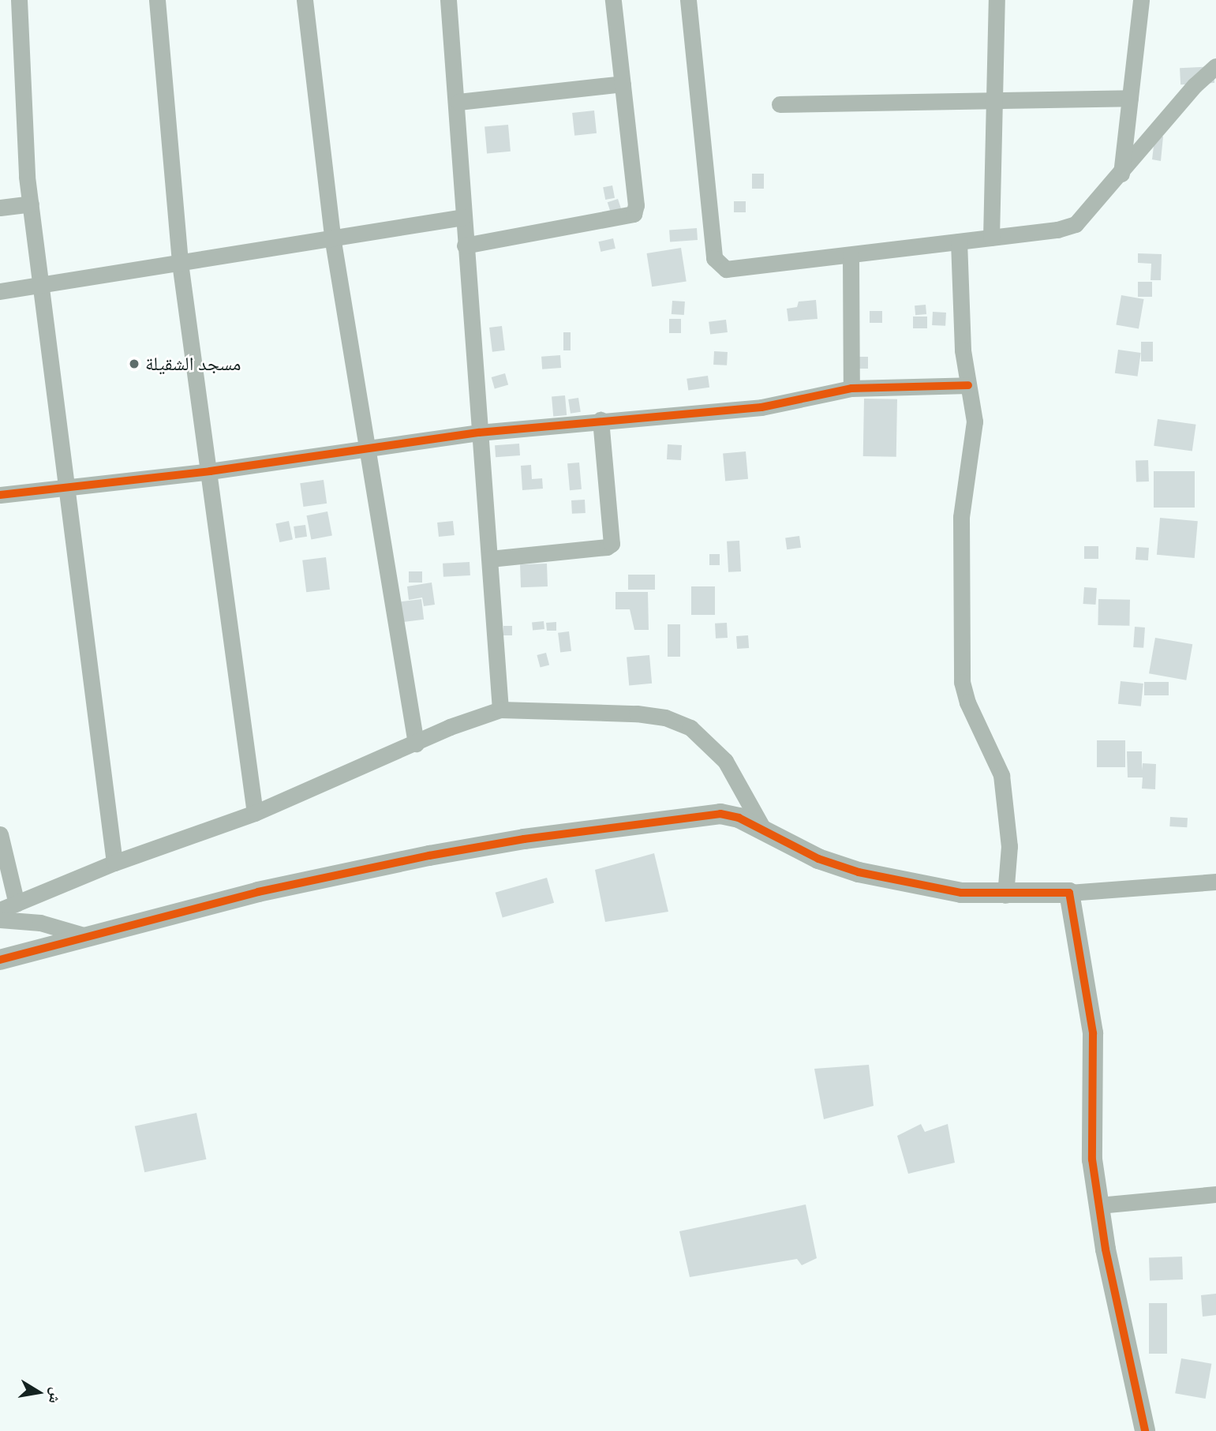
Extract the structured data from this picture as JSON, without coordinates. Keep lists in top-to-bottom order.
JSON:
{
  "places": ["مسجد الشقيلة"],
  "north": "right"
}
